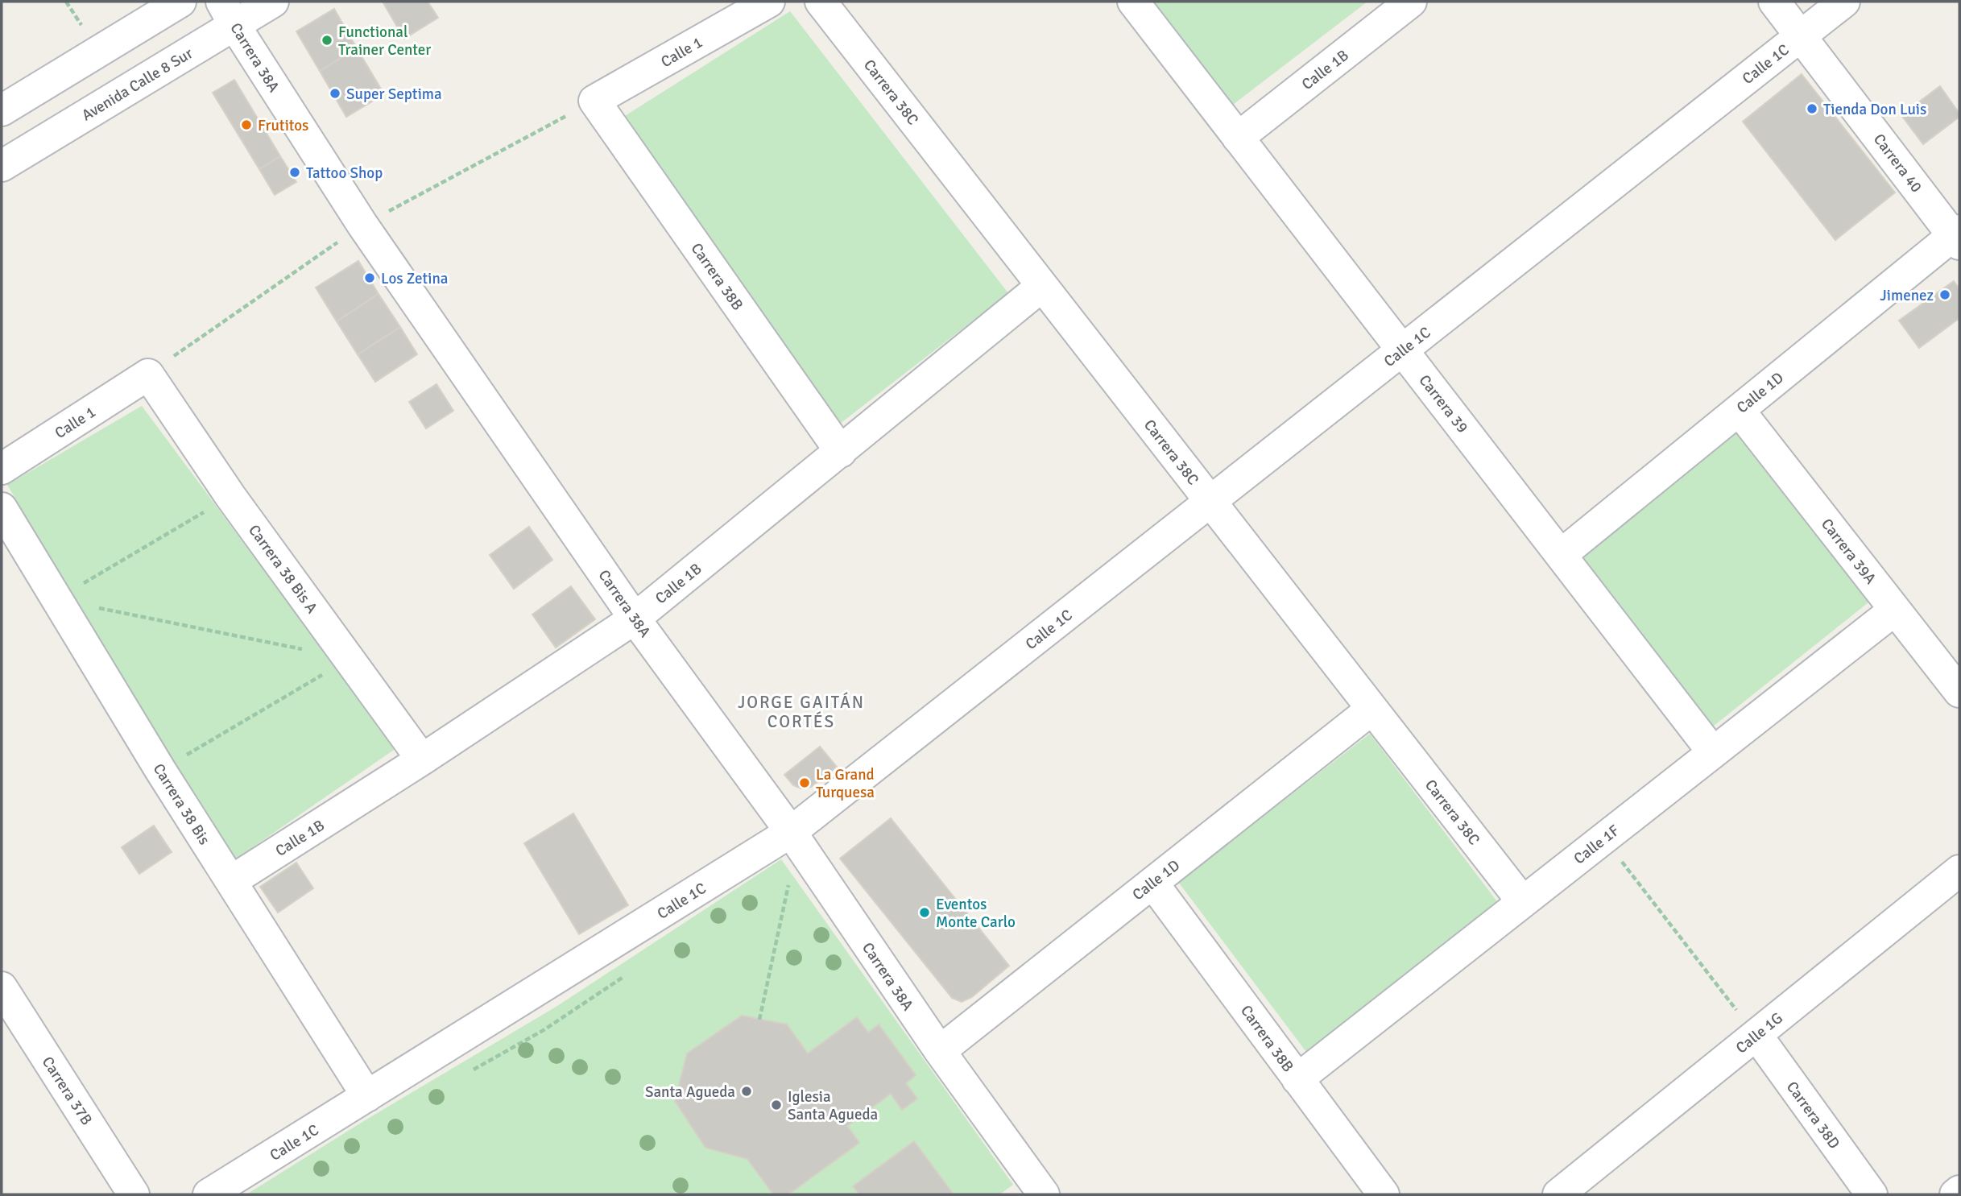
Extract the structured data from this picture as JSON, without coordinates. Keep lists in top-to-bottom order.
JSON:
{
  "streets": {
    "street": [
      "Calle 1",
      "Carrera 38A",
      "Calle 1C",
      "Calle 1B",
      "Avenida Calle 8 Sur",
      "Carrera 38C",
      "Carrera 40",
      "Carrera 38B",
      "Calle 1D",
      "Carrera 39",
      "Carrera 39A",
      "Carrera 38 Bis A",
      "Carrera 38 Bis",
      "Calle 1F",
      "Calle 1G",
      "Carrera 37B",
      "Carrera 38D"
    ]
  },
  "crossings": [
    ["Calle 1", "Carrera 38B"],
    ["Calle 1", "Carrera 38 Bis A"],
    ["Carrera 38A", "Calle 1C"],
    ["Carrera 38A", "Calle 1B"],
    ["Carrera 38A", "Avenida Calle 8 Sur"],
    ["Carrera 38A", "Calle 1D"],
    ["Calle 1C", "Carrera 38C"],
    ["Calle 1C", "Carrera 40"],
    ["Calle 1C", "Carrera 39"],
    ["Calle 1C", "Carrera 38 Bis"],
    ["Calle 1B", "Carrera 38C"],
    ["Calle 1B", "Carrera 38B"],
    ["Calle 1B", "Carrera 39"],
    ["Calle 1B", "Carrera 38 Bis A"],
    ["Calle 1B", "Carrera 38 Bis"],
    ["Carrera 38C", "Calle 1D"],
    ["Carrera 38C", "Calle 1F"],
    ["Carrera 40", "Calle 1D"],
    ["Carrera 38B", "Calle 1D"],
    ["Carrera 38B", "Calle 1F"],
    ["Calle 1D", "Carrera 39"],
    ["Calle 1D", "Carrera 39A"],
    ["Carrera 39", "Calle 1F"],
    ["Carrera 39A", "Calle 1F"],
    ["Calle 1G", "Carrera 38D"]
  ],
  "districts": ["JORGE GAITÁN CORTÉS"],
  "places": [
    "Functional Trainer Center",
    "Super Septima",
    "Tienda Don Luis",
    "Frutitos",
    "Tattoo Shop",
    "Los Zetina",
    "Jimenez",
    "La Grand Turquesa",
    "Eventos Monte Carlo",
    "Santa Agueda",
    "Iglesia Santa Agueda"
  ]
}
